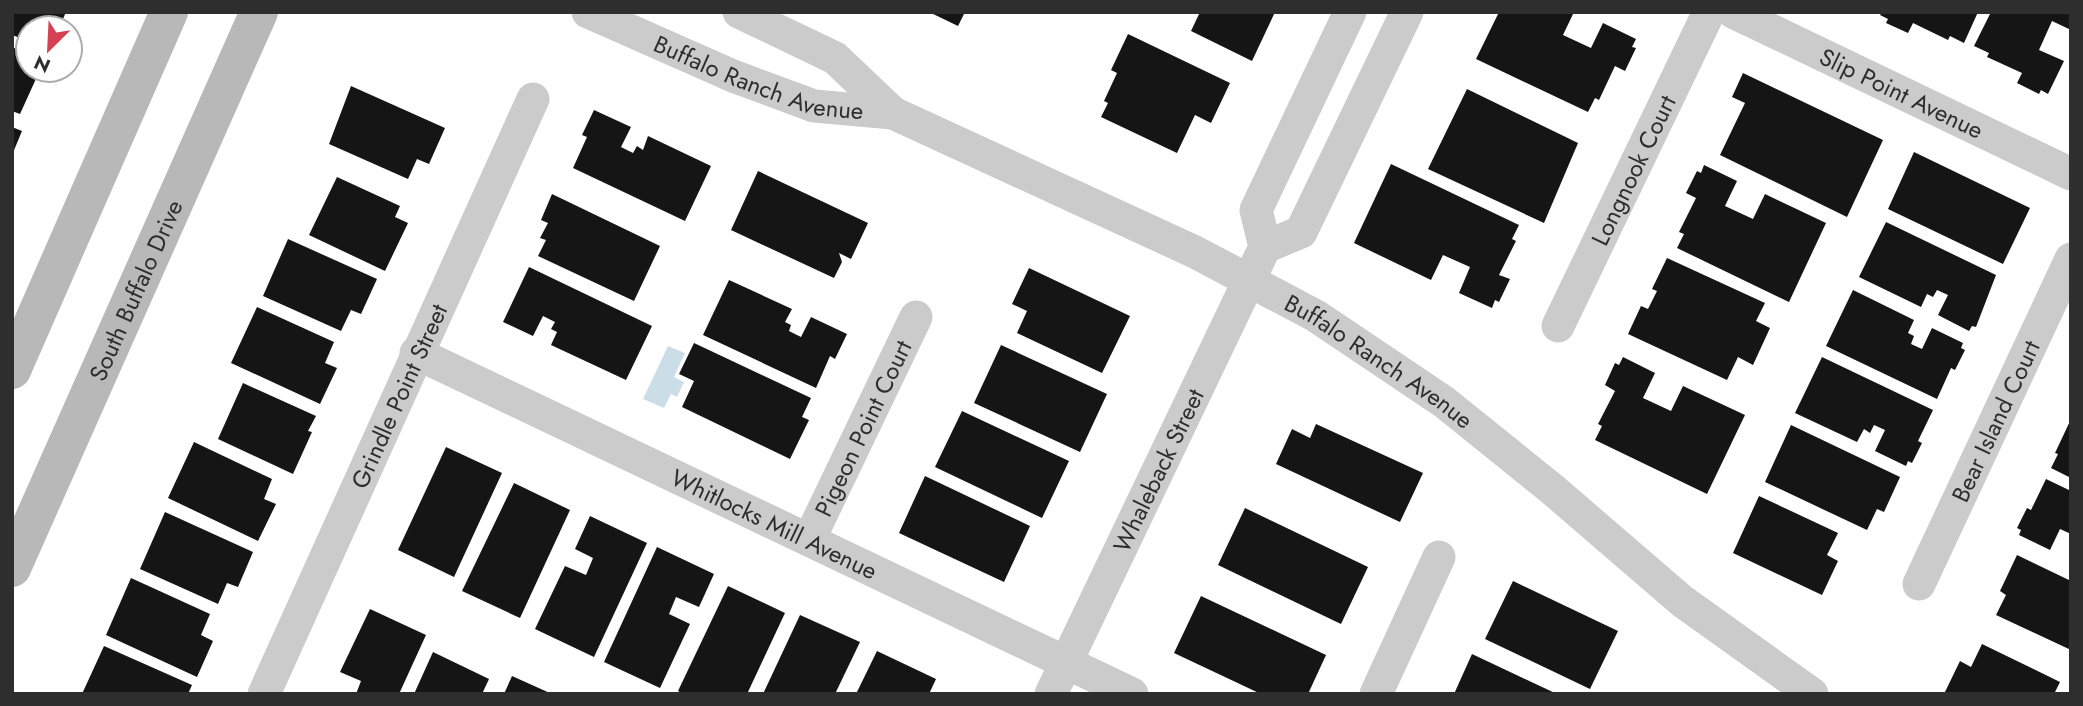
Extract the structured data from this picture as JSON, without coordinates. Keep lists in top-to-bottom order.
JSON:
{
  "streets": {
    "main road": ["South Buffalo Drive"],
    "street": [
      "Buffalo Ranch Avenue",
      "Slip Point Avenue",
      "Longnook Court",
      "Grindle Point Street",
      "Bear Island Court",
      "Pigeon Point Court",
      "Whaleback Street",
      "Whitlocks Mill Avenue"
    ]
  },
  "crossings": [
    ["Buffalo Ranch Avenue", "Whaleback Street"],
    ["Grindle Point Street", "Whitlocks Mill Avenue"],
    ["Pigeon Point Court", "Whitlocks Mill Avenue"],
    ["Whaleback Street", "Whitlocks Mill Avenue"]
  ],
  "north": "bottom left"
}
